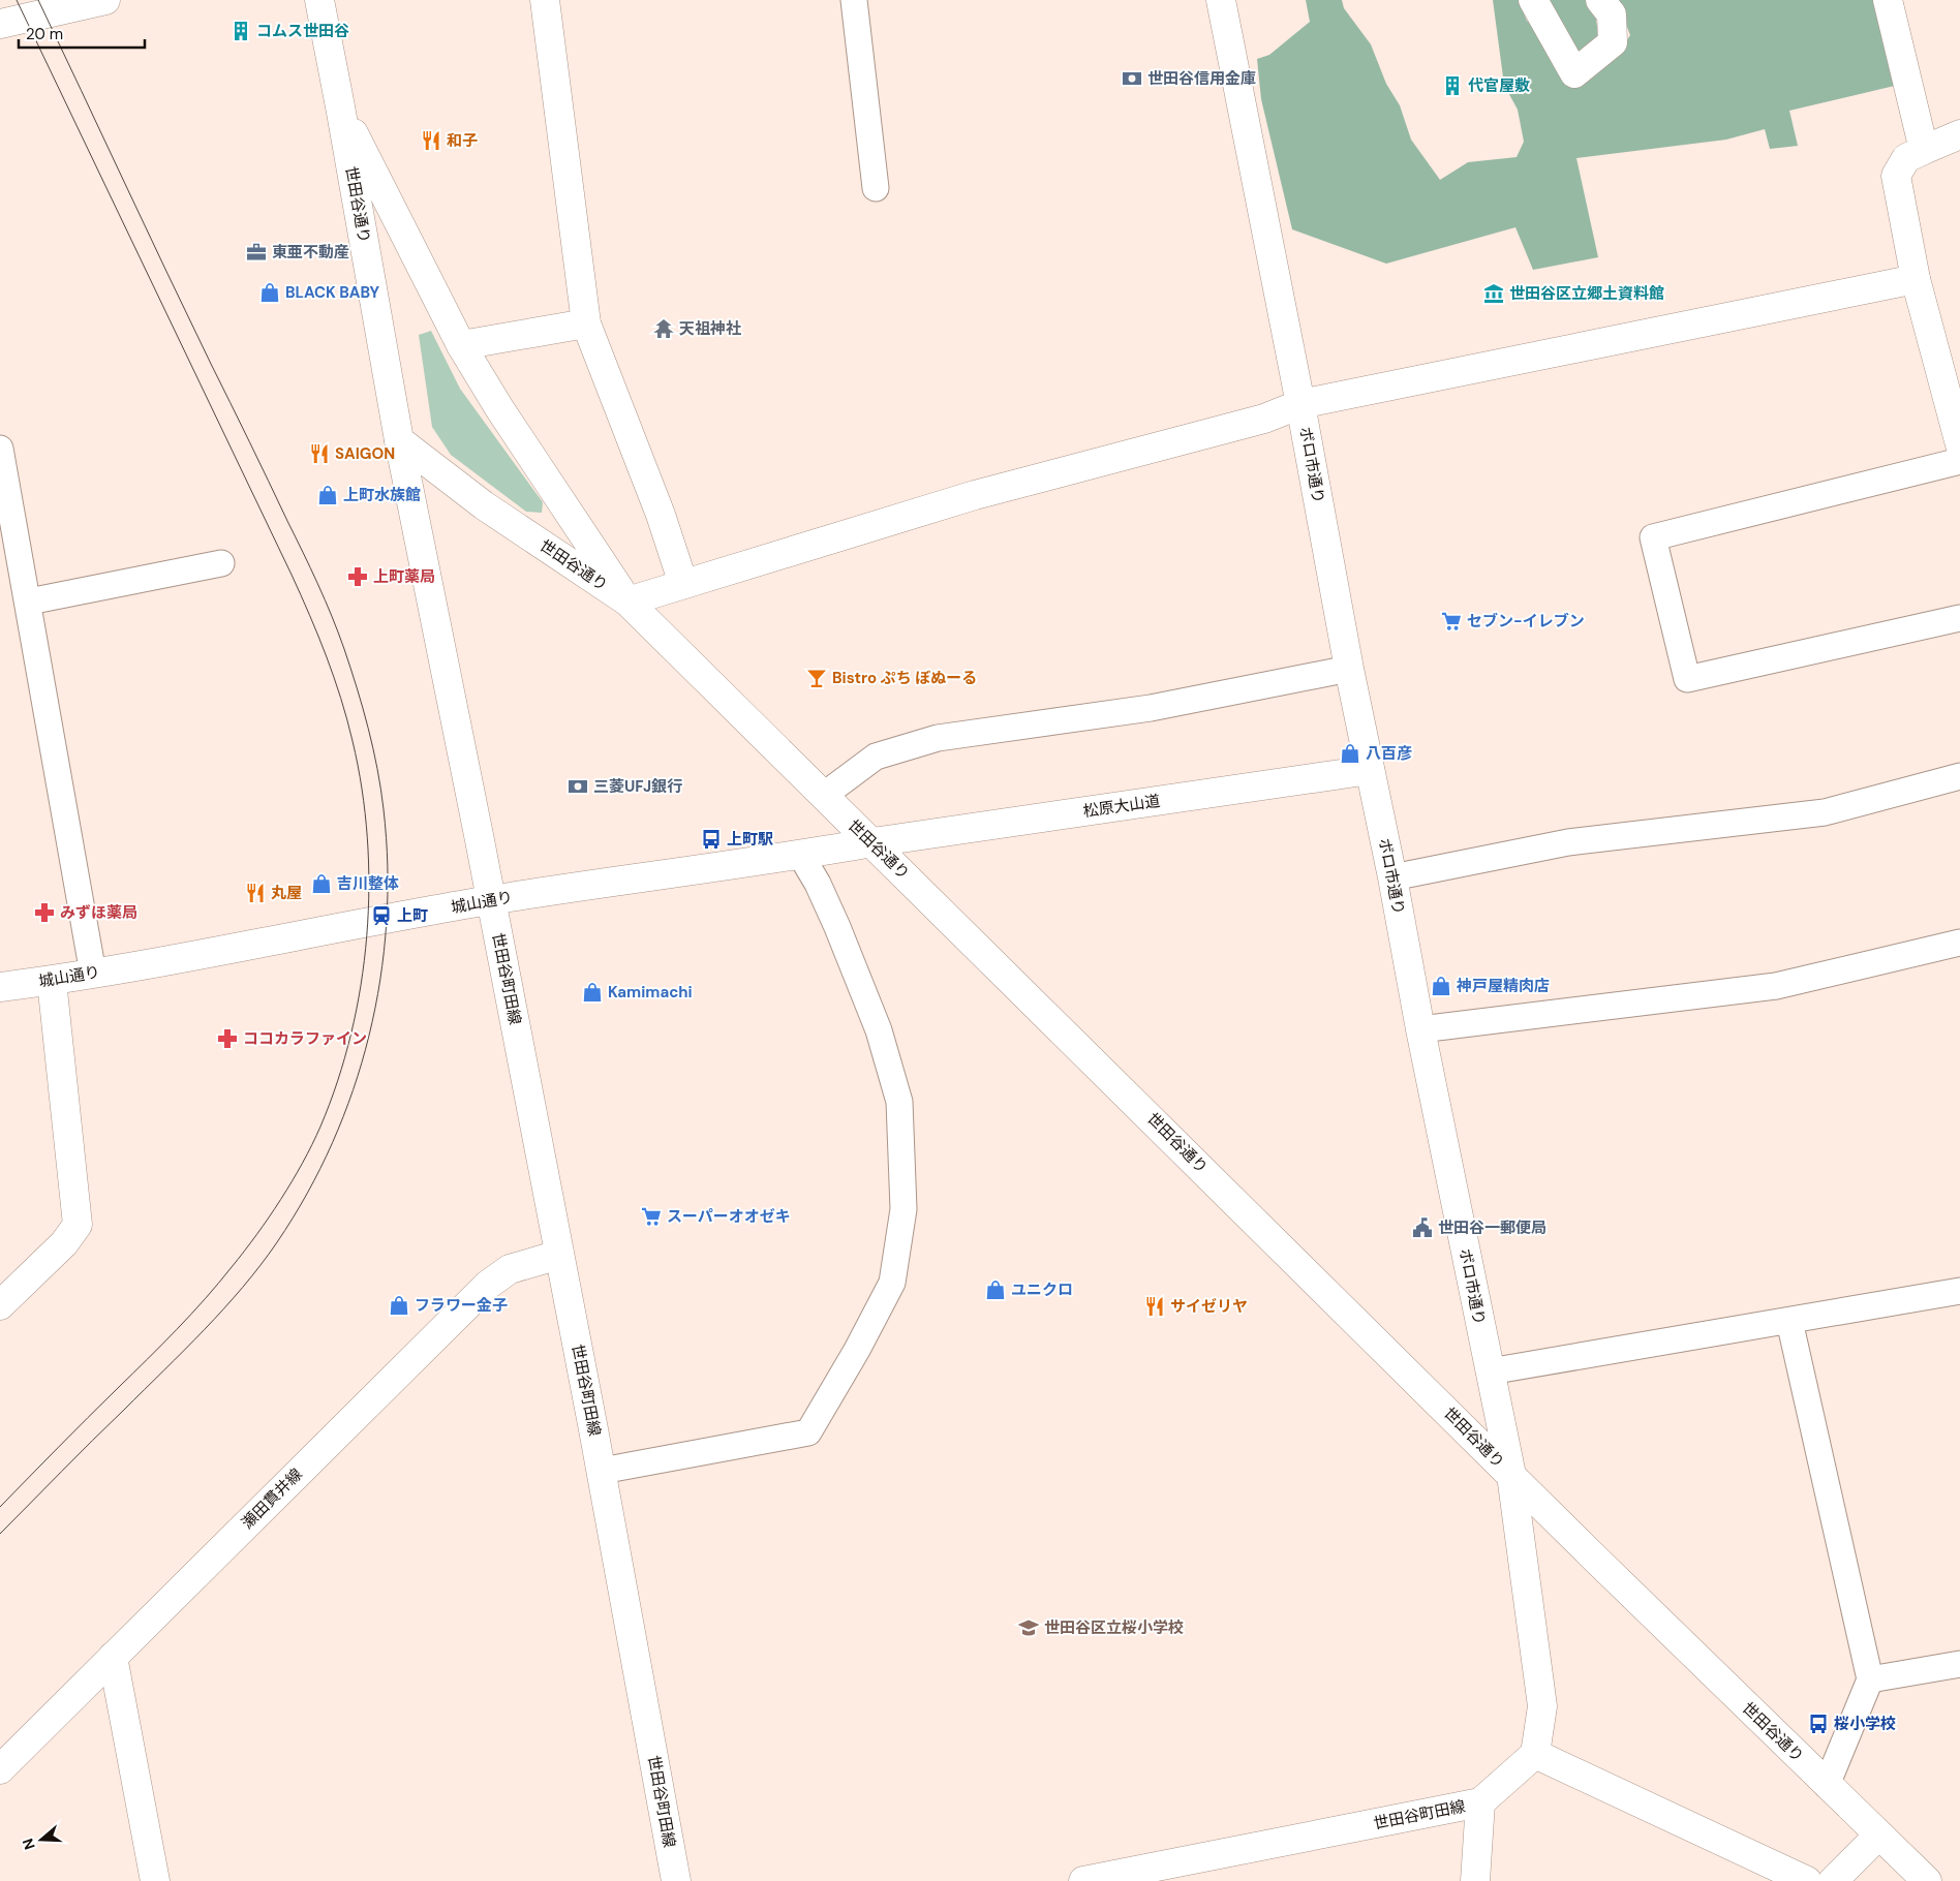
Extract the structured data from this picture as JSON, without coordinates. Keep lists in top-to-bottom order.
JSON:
{
  "streets": {
    "street": [
      "世田谷通り",
      "ボロ市通り",
      "松原大山道",
      "城山通り",
      "世田谷町田線",
      "瀬田貫井線"
    ]
  },
  "crossings": [
    ["世田谷通り", "ボロ市通り"],
    ["世田谷通り", "松原大山道"],
    ["世田谷通り", "城山通り"],
    ["世田谷通り", "世田谷町田線"],
    ["ボロ市通り", "松原大山道"],
    ["ボロ市通り", "世田谷町田線"],
    ["松原大山道", "城山通り"],
    ["城山通り", "世田谷町田線"],
    ["世田谷町田線", "瀬田貫井線"]
  ],
  "places": {
    "building": ["コムス世田谷", "代官屋敷"],
    "bank": ["世田谷信用金庫", "三菱UFJ銀行"],
    "restaurant": [
      "和子",
      "SAIGON",
      "丸屋",
      "サイゼリヤ"
    ],
    "office": ["東亜不動産"],
    "shop": [
      "BLACK BABY",
      "上町水族館",
      "八百彦",
      "吉川整体",
      "神戸屋精肉店",
      "Kamimachi",
      "ユニクロ",
      "フラワー金子"
    ],
    "museum": ["世田谷区立郷土資料館"],
    "temple": ["天祖神社"],
    "pharmacy": ["上町薬局", "みずほ薬局", "ココカラファイン"],
    "supermarket": ["セブン-イレブン", "スーパーオオゼキ"],
    "bar": ["Bistro ぷち ぼぬーる"],
    "bus stop": ["上町駅", "桜小学校"],
    "station": ["上町"],
    "public building": ["世田谷一郵便局"],
    "school or university": ["世田谷区立桜小学校"]
  },
  "scale_bar": "20 m",
  "north": "left"
}
